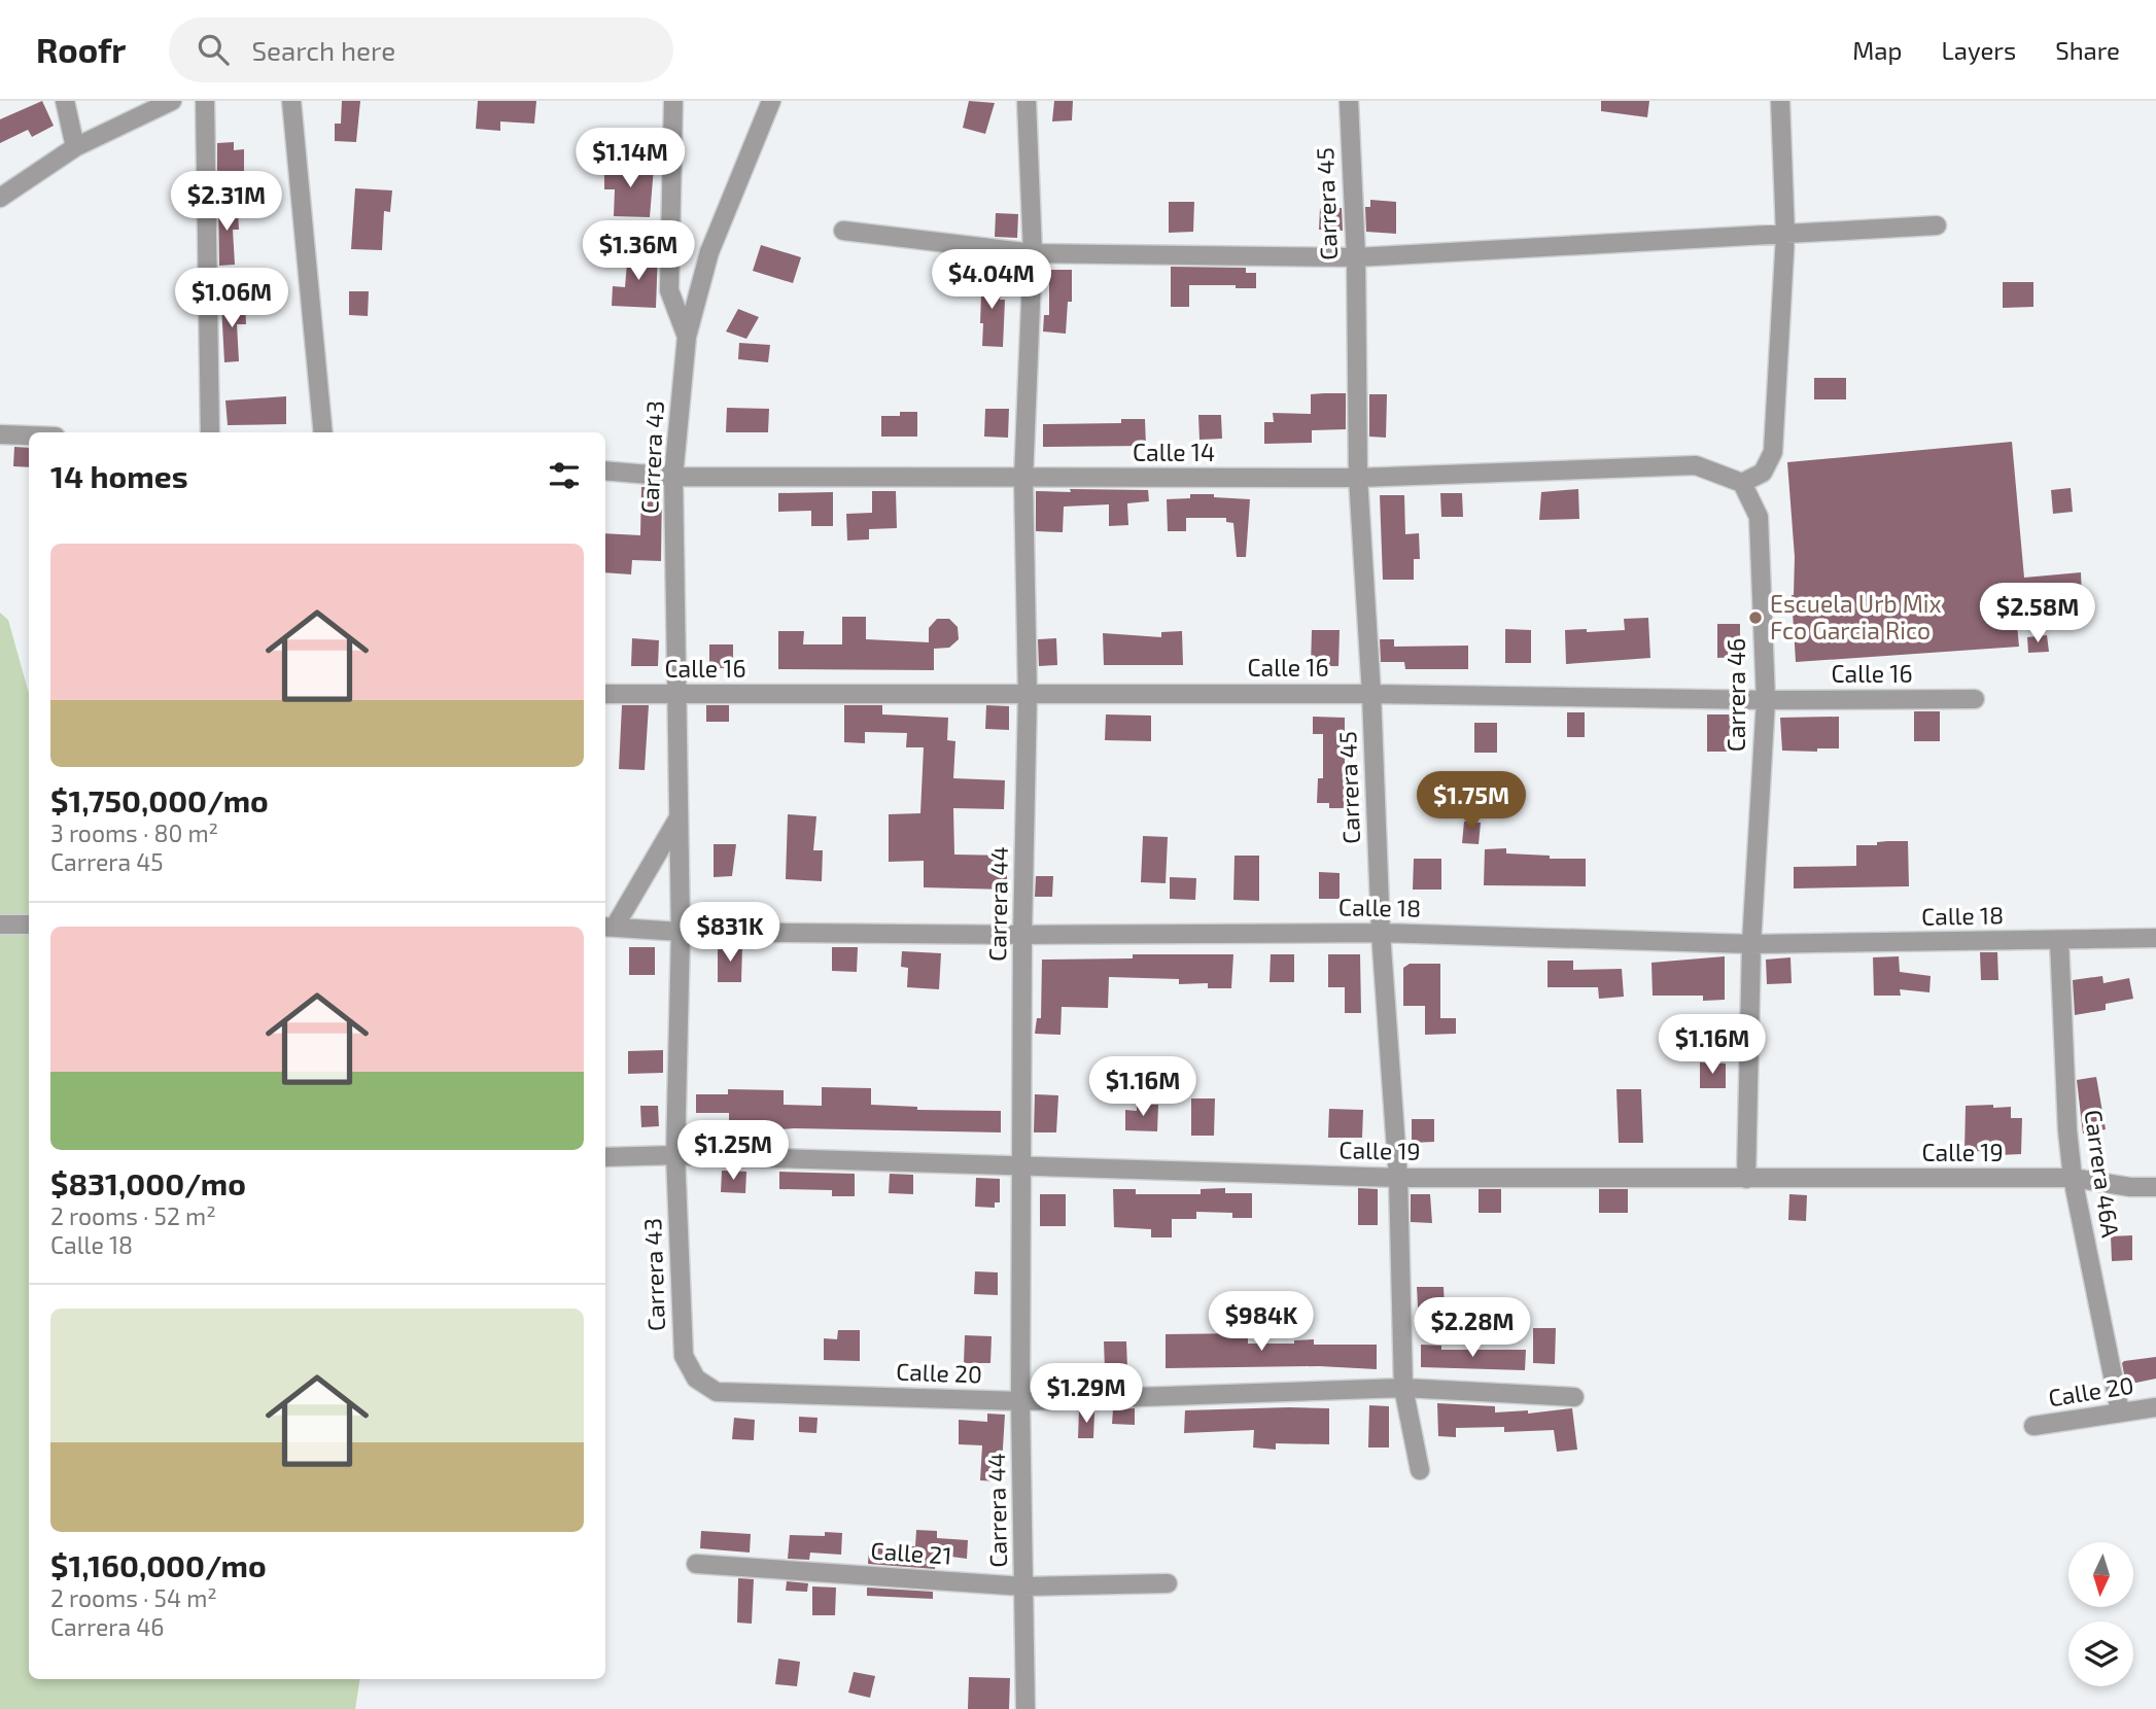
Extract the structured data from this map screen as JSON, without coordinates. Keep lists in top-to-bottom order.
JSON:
{
  "streets": {
    "street": [
      "Carrera 45",
      "Calle 14",
      "Carrera 43",
      "Calle 16",
      "Carrera 46",
      "Carrera 44",
      "Calle 18",
      "Calle 19",
      "Carrera 46A",
      "Calle 20",
      "Calle 21"
    ]
  },
  "crossings": [
    ["Carrera 45", "Calle 14"],
    ["Carrera 45", "Calle 16"],
    ["Carrera 45", "Calle 18"],
    ["Carrera 45", "Calle 19"],
    ["Carrera 45", "Calle 20"],
    ["Calle 14", "Carrera 43"],
    ["Calle 14", "Carrera 46"],
    ["Calle 14", "Carrera 44"],
    ["Carrera 43", "Calle 16"],
    ["Carrera 43", "Calle 18"],
    ["Carrera 43", "Calle 19"],
    ["Carrera 43", "Calle 20"],
    ["Calle 16", "Carrera 46"],
    ["Calle 16", "Carrera 44"],
    ["Carrera 46", "Calle 18"],
    ["Carrera 46", "Calle 19"],
    ["Carrera 44", "Calle 18"],
    ["Carrera 44", "Calle 19"],
    ["Carrera 44", "Calle 20"],
    ["Carrera 44", "Calle 21"],
    ["Calle 18", "Carrera 46A"],
    ["Calle 19", "Carrera 46A"],
    ["Carrera 46A", "Calle 20"]
  ],
  "places": ["Escuela Urb Mix Fco Garcia Rico"],
  "north": "bottom",
  "page": {
    "header": "Roofr",
    "search": "Search here",
    "nav": ["Map", "Layers", "Share"],
    "price": [
      "$1.14M",
      "$2.31M",
      "$1.36M",
      "$4.04M",
      "$1.06M",
      "$2.58M",
      "$1.75M",
      "$831K",
      "$1.16M",
      "$1.16M",
      "$1.25M",
      "$984K",
      "$2.28M",
      "$1.29M"
    ],
    "heading": "14 homes",
    "list": [
      {
        "name": "$1,750,000/mo",
        "note": "3 rooms · 80 m² · Carrera 45"
      },
      {
        "name": "$831,000/mo",
        "note": "2 rooms · 52 m² · Calle 18"
      },
      {
        "name": "$1,160,000/mo",
        "note": "2 rooms · 54 m² · Carrera 46"
      }
    ]
  }
}
